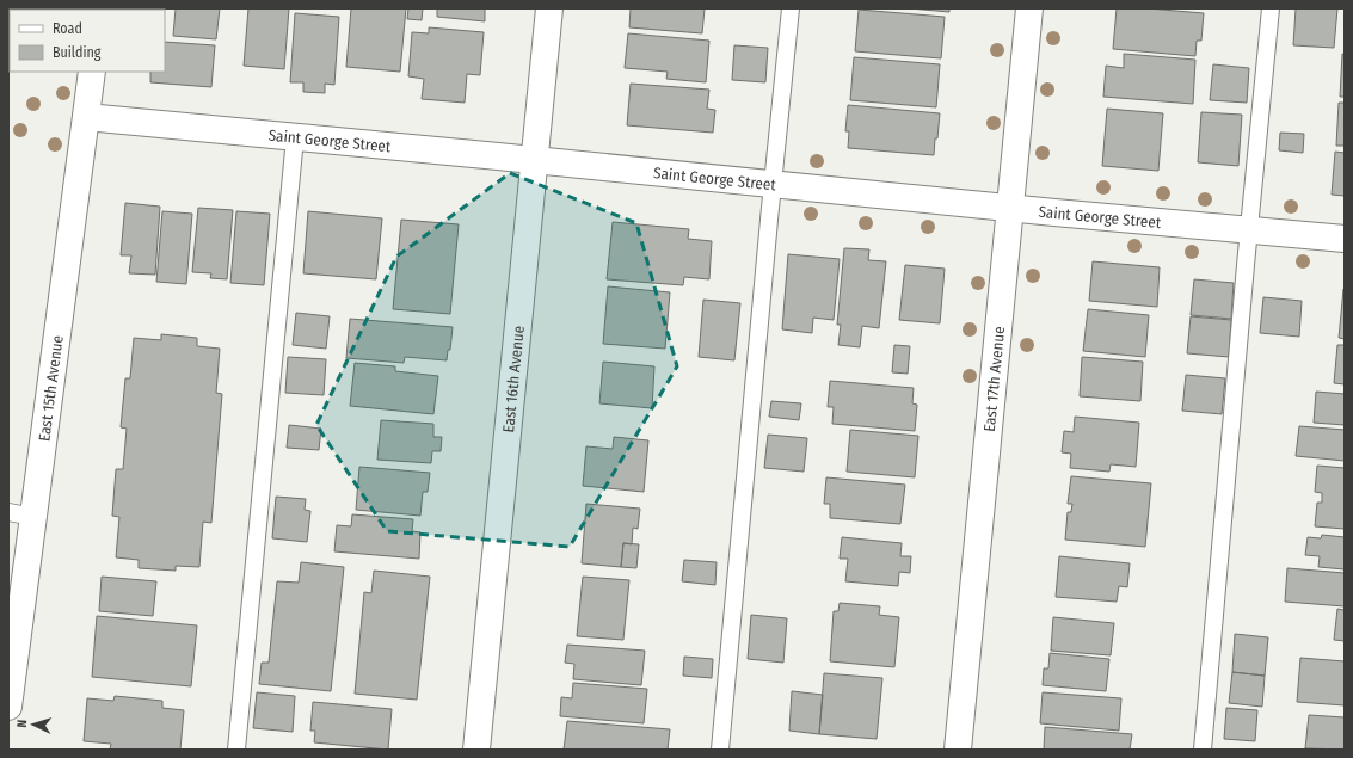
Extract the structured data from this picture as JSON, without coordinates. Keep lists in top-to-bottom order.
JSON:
{
  "streets": {
    "street": [
      "Saint George Street",
      "East 16th Avenue",
      "East 17th Avenue",
      "East 15th Avenue"
    ]
  },
  "crossings": [
    ["Saint George Street", "East 16th Avenue"],
    ["Saint George Street", "East 17th Avenue"],
    ["Saint George Street", "East 15th Avenue"]
  ],
  "legend": ["Road", "Building"],
  "north": "left"
}
